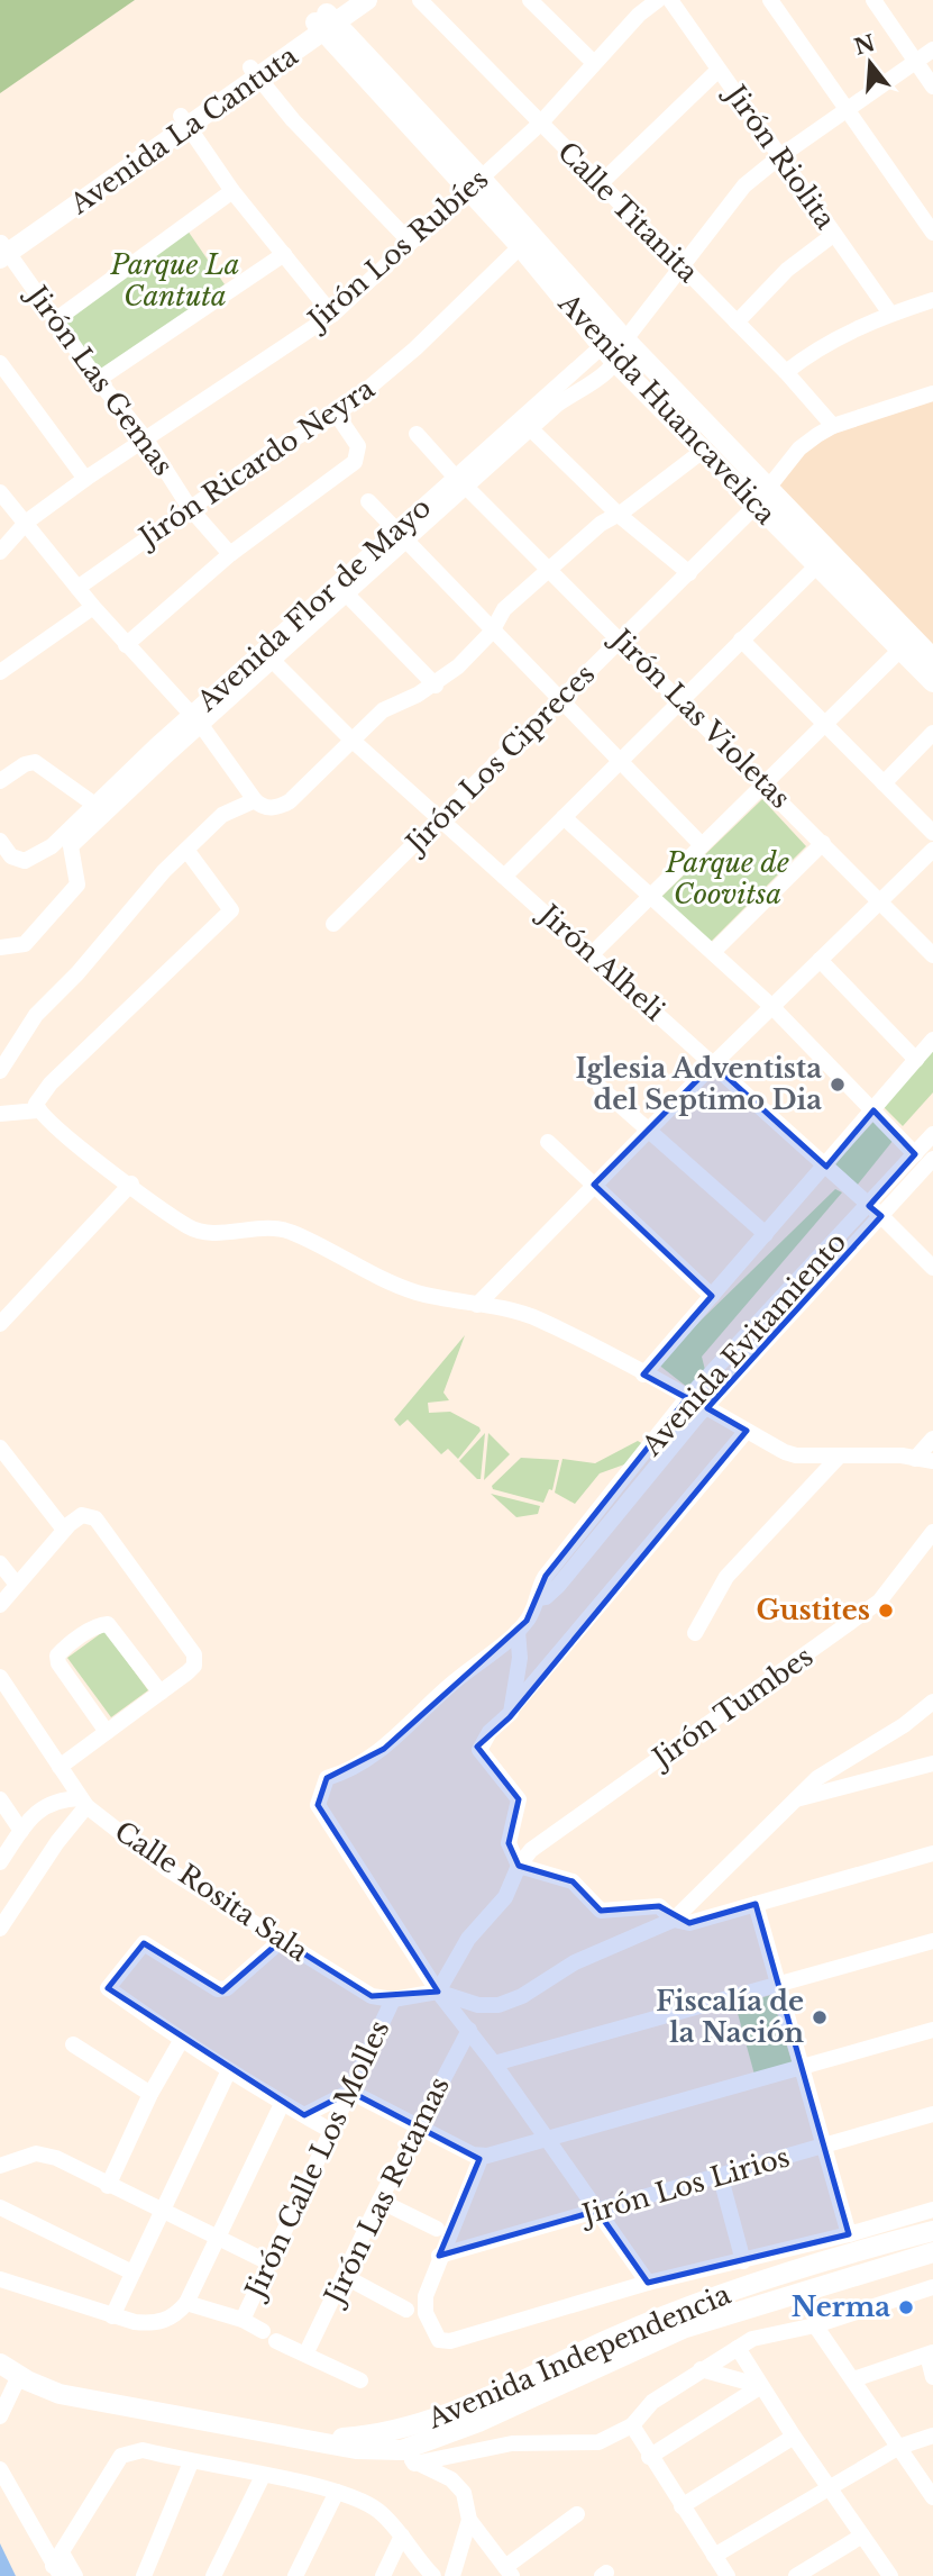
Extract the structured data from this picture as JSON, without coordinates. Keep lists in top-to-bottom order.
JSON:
{
  "streets": {
    "main road": ["Avenida La Cantuta", "Avenida Huancavelica", "Avenida Independencia"],
    "street": [
      "Jirón Riolita",
      "Calle Titanita",
      "Jirón Los Rubíes",
      "Jirón Las Gemas",
      "Jirón Ricardo Neyra",
      "Avenida Flor de Mayo",
      "Jirón Las Violetas",
      "Jirón Los Cipreces",
      "Jirón Alheli",
      "Avenida Evitamiento",
      "Jirón Tumbes",
      "Calle Rosita Sala",
      "Jirón Calle Los Molles",
      "Jirón Los Lirios",
      "Jirón Las Retamas"
    ]
  },
  "crossings": [
    ["Avenida La Cantuta", "Jirón Las Gemas"],
    ["Avenida La Cantuta", "Avenida Huancavelica"],
    ["Jirón Riolita", "Avenida Flor de Mayo"],
    ["Calle Titanita", "Jirón Los Rubíes"],
    ["Calle Titanita", "Avenida Flor de Mayo"],
    ["Calle Titanita", "Jirón Los Cipreces"],
    ["Jirón Los Rubíes", "Jirón Las Gemas"],
    ["Jirón Los Rubíes", "Avenida Huancavelica"],
    ["Jirón Las Gemas", "Jirón Ricardo Neyra"],
    ["Avenida Huancavelica", "Jirón Ricardo Neyra"],
    ["Avenida Huancavelica", "Avenida Flor de Mayo"],
    ["Avenida Huancavelica", "Jirón Los Cipreces"],
    ["Avenida Flor de Mayo", "Jirón Las Violetas"],
    ["Avenida Flor de Mayo", "Jirón Alheli"],
    ["Jirón Las Violetas", "Jirón Los Cipreces"],
    ["Jirón Los Cipreces", "Jirón Alheli"],
    ["Jirón Alheli", "Avenida Evitamiento"],
    ["Calle Rosita Sala", "Jirón Calle Los Molles"]
  ],
  "parks": ["Parque La Cantuta", "Parque de Coovitsa"],
  "places": [
    "Iglesia Adventista del Septimo Dia",
    "Gustites",
    "Fiscalía de la Nación",
    "Nerma"
  ],
  "north": "top"
}
